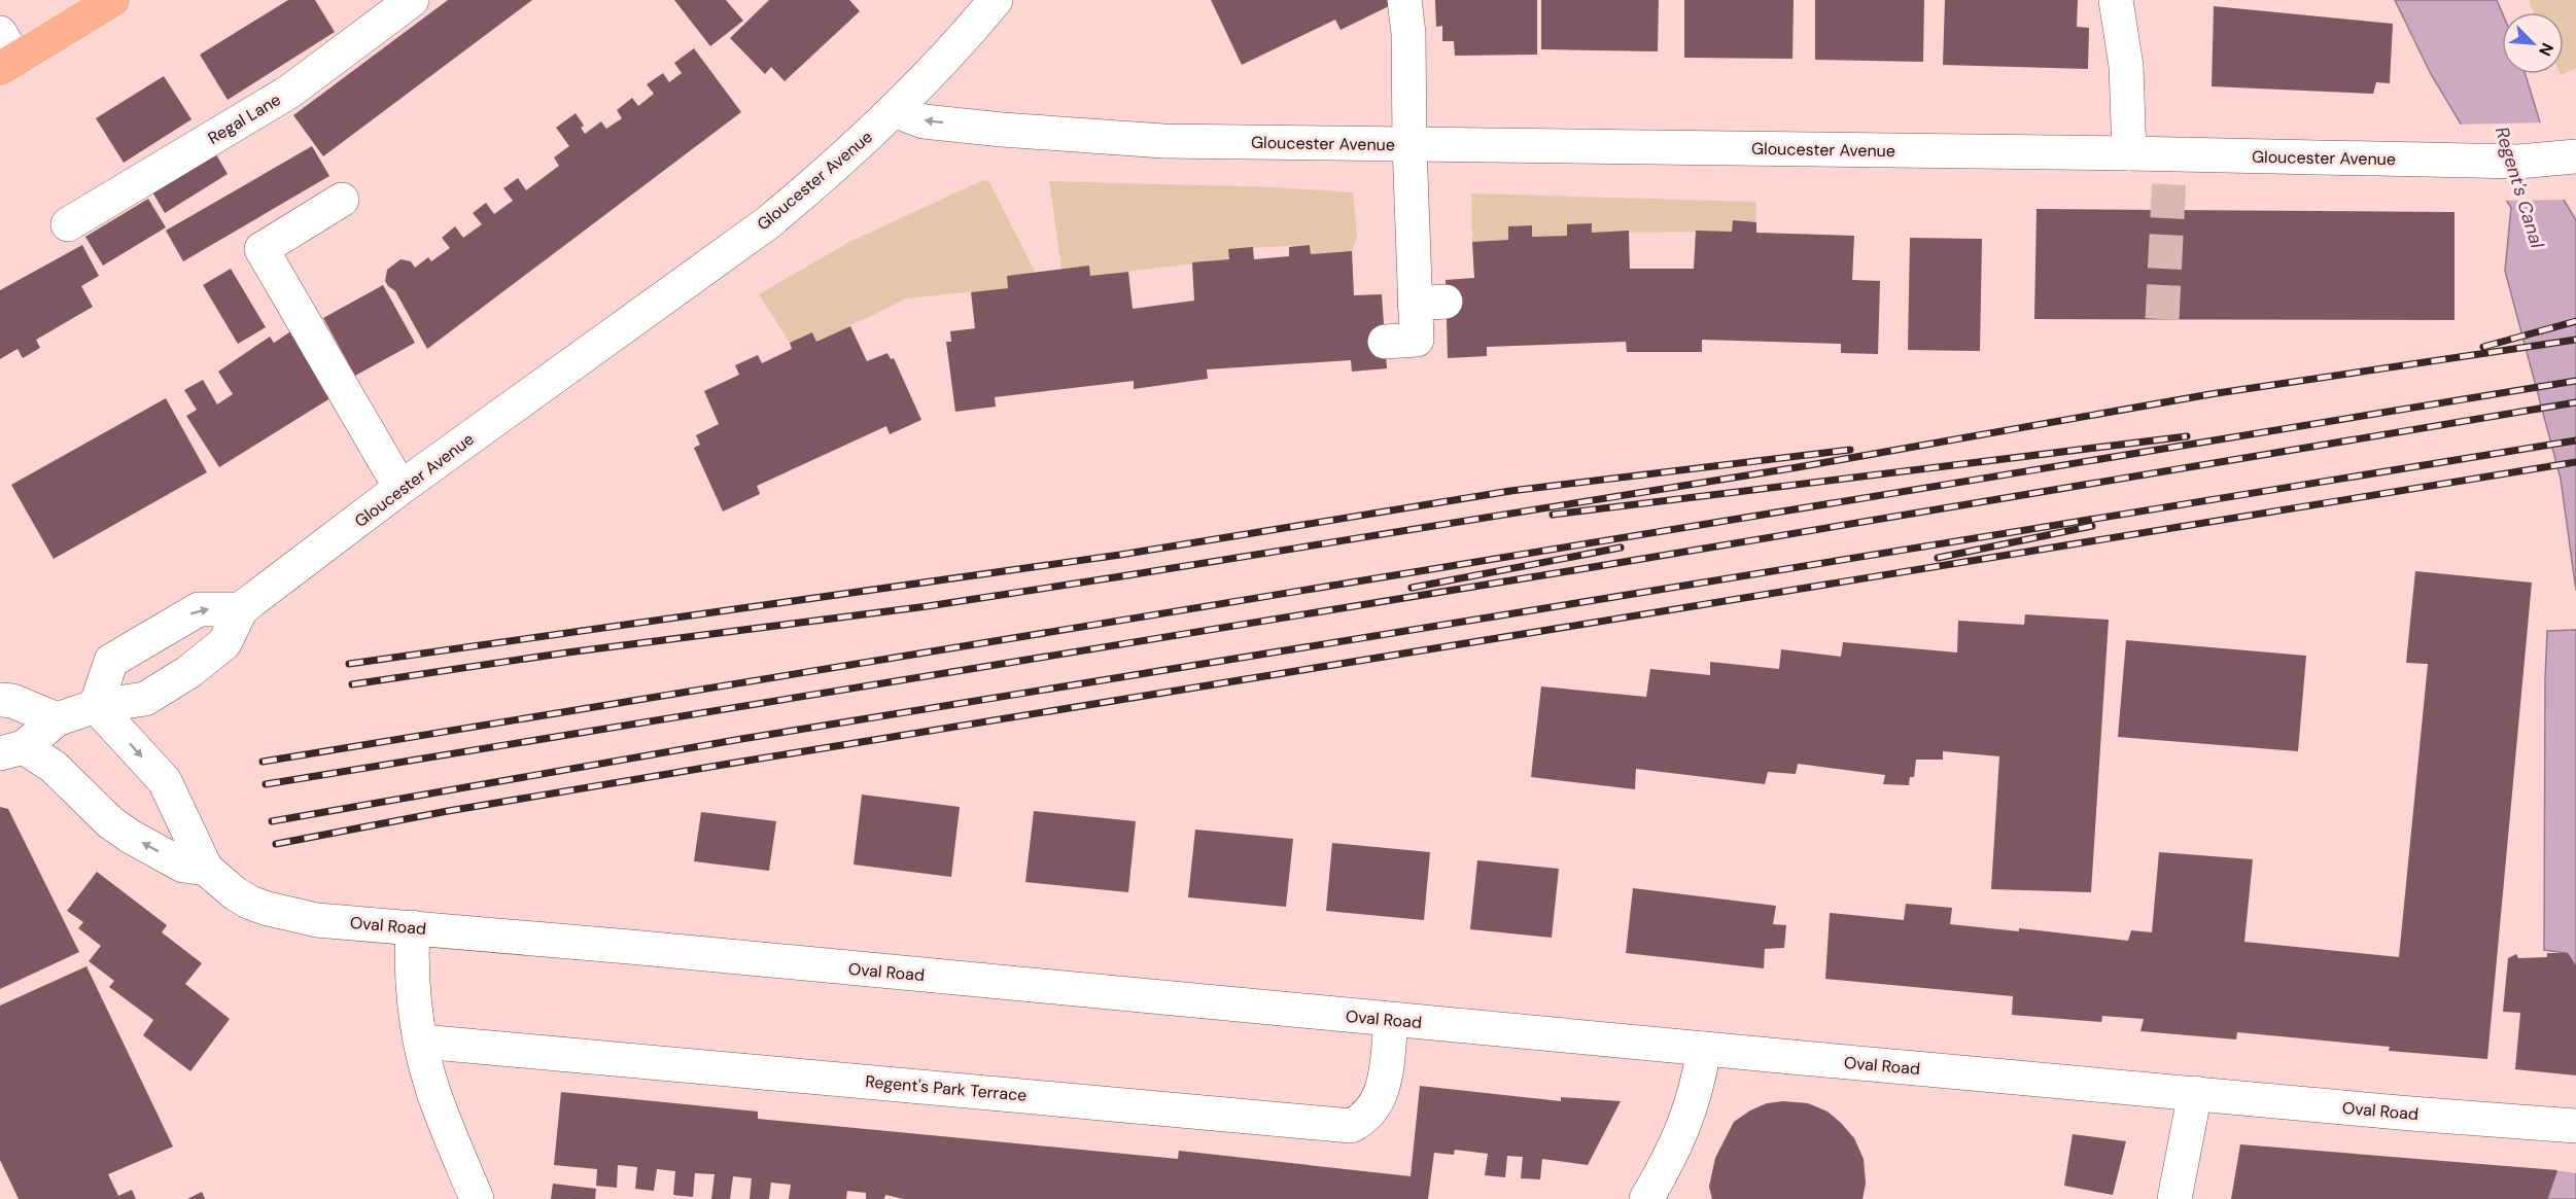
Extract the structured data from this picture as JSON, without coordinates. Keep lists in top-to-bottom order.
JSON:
{
  "streets": {
    "street": [
      "Regal Lane",
      "Gloucester Avenue",
      "Oval Road",
      "Regent's Park Terrace"
    ]
  },
  "crossings": [
    ["Gloucester Avenue", "Oval Road"],
    ["Oval Road", "Regent's Park Terrace"]
  ],
  "water": ["Regent's Canal"],
  "north": "bottom right"
}
